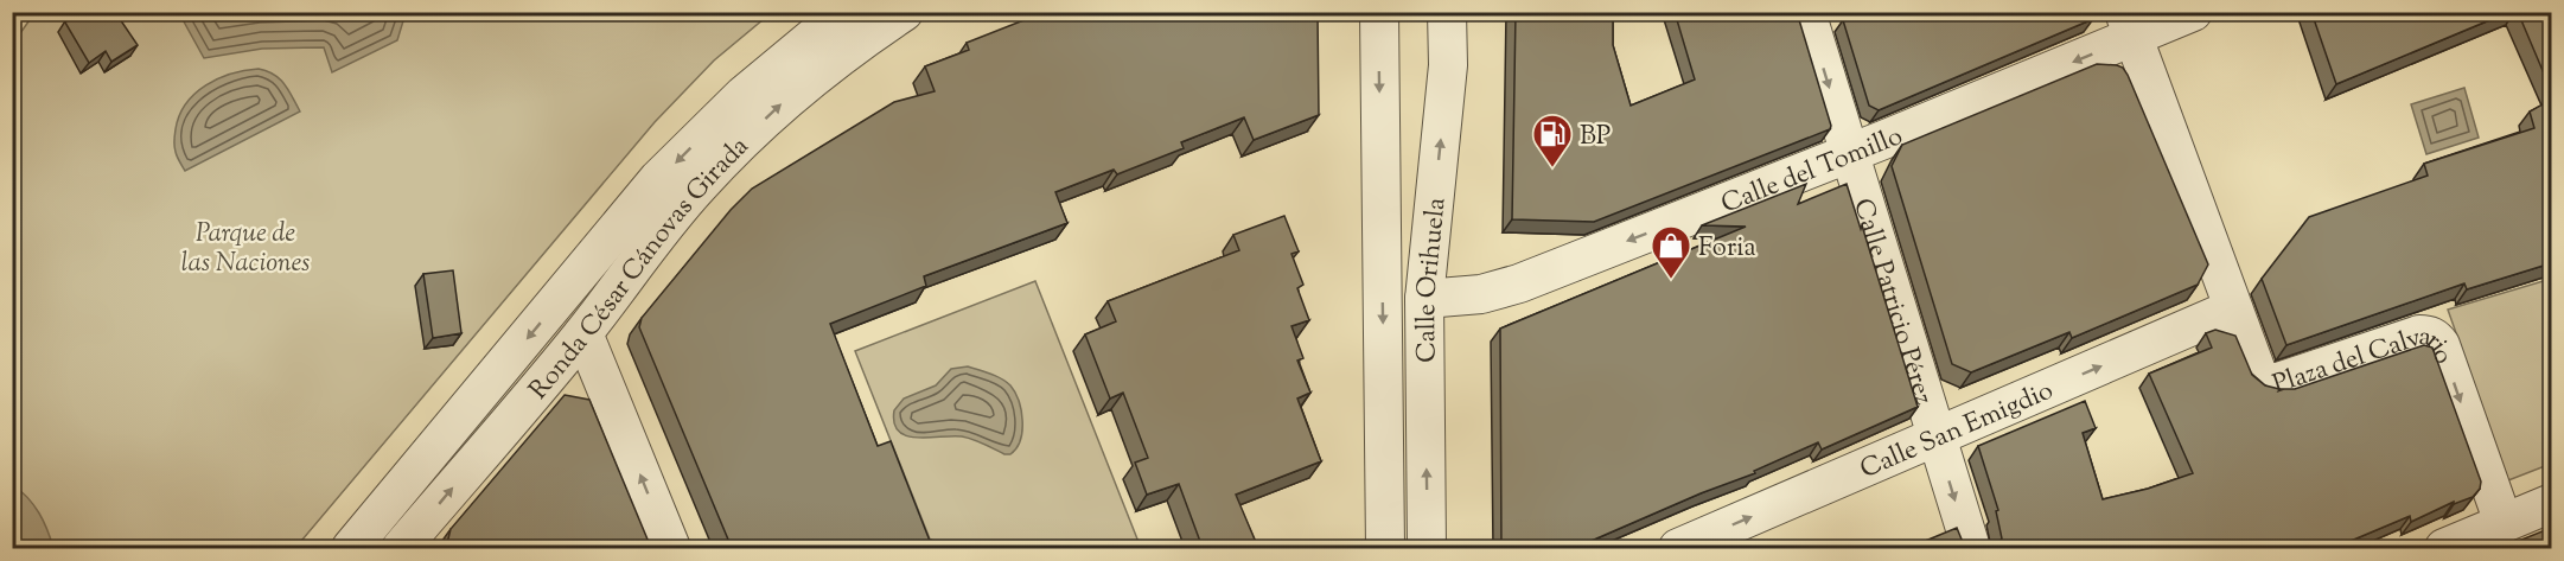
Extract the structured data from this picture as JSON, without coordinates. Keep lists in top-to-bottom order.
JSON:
{
  "streets": {
    "street": [
      "Calle del Tomillo",
      "Ronda César Cánovas Girada",
      "Calle Orihuela",
      "Calle Patricio Pérez",
      "Plaza del Calvario",
      "Calle San Emigdio"
    ]
  },
  "crossings": [
    ["Calle del Tomillo", "Calle Orihuela"],
    ["Calle del Tomillo", "Calle Patricio Pérez"],
    ["Calle Patricio Pérez", "Calle San Emigdio"],
    ["Plaza del Calvario", "Calle San Emigdio"]
  ],
  "one_way": ["Calle del Tomillo", "Calle Patricio Pérez", "Calle San Emigdio"],
  "parks": ["Parque de las Naciones"],
  "places": {
    "fuel station": ["BP"],
    "shop": ["Foria"]
  }
}
